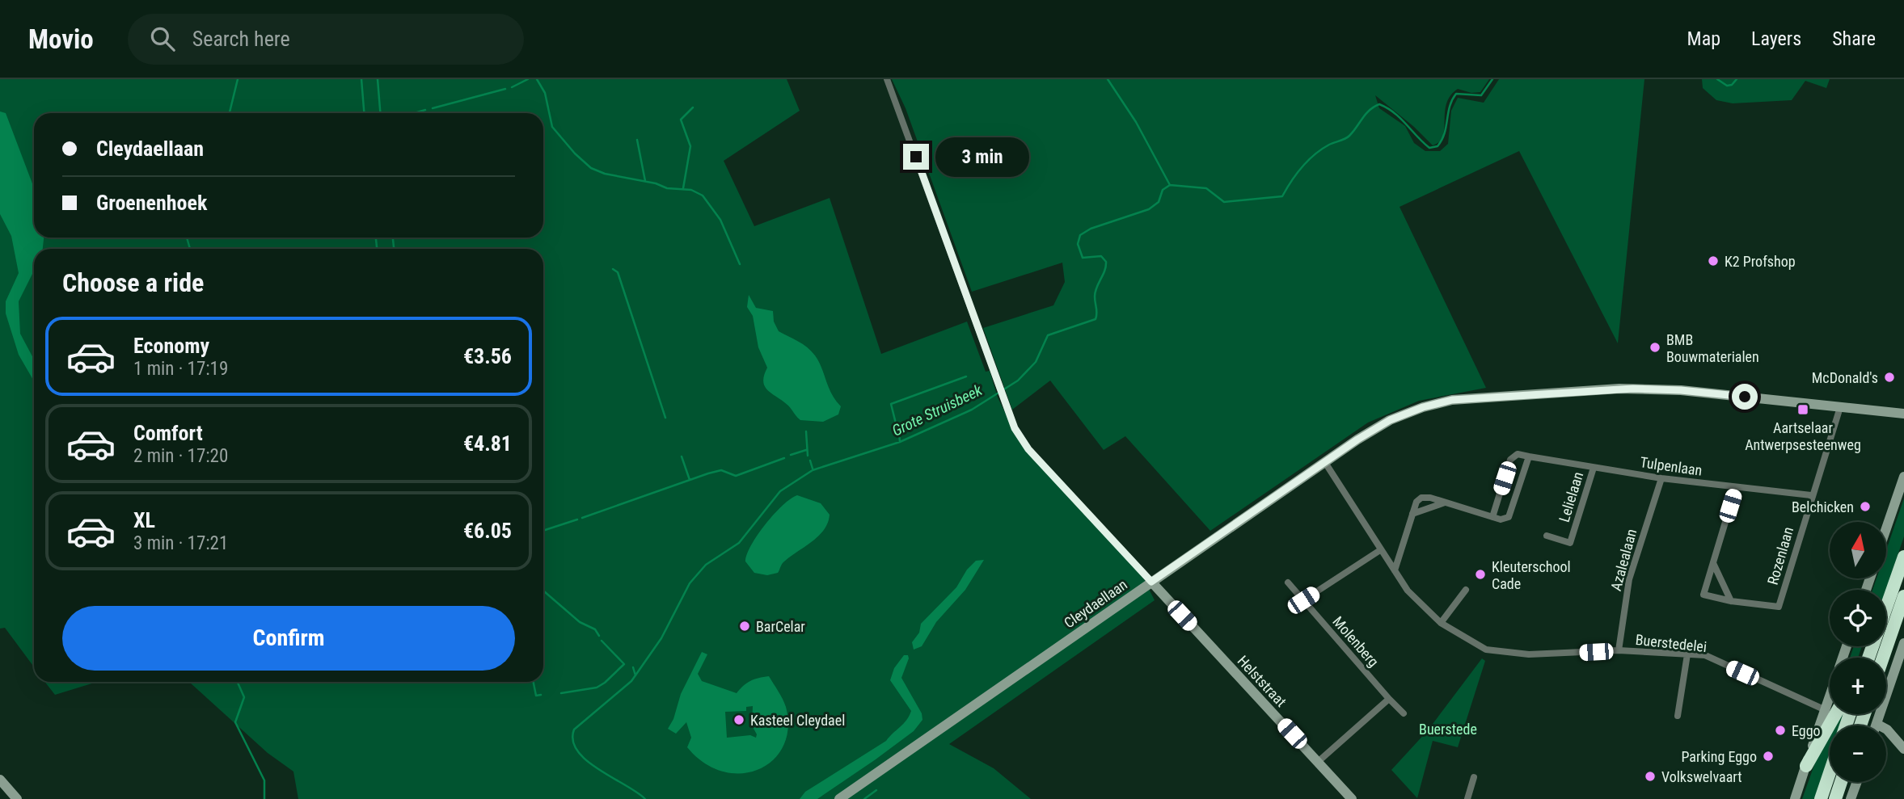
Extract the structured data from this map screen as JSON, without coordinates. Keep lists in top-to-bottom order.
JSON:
{
  "streets": {
    "street": [
      "Tulpenlaan",
      "Lelielaan",
      "Rozenlaan",
      "Azalealaan",
      "Cleydaellaan",
      "Molenberg",
      "Buerstedelei",
      "Helststraat"
    ]
  },
  "crossings": [
    ["Tulpenlaan", "Lelielaan"],
    ["Tulpenlaan", "Rozenlaan"],
    ["Tulpenlaan", "Azalealaan"],
    ["Rozenlaan", "Cleydaellaan"],
    ["Azalealaan", "Buerstedelei"],
    ["Cleydaellaan", "Buerstedelei"],
    ["Cleydaellaan", "Helststraat"]
  ],
  "water": ["Grote Struisbeek"],
  "parks": ["Buerstede"],
  "places": {
    "other": [
      "K2 Profshop",
      "BMB Bouwmaterialen",
      "McDonald's",
      "Belchicken",
      "Kleuterschool Cade",
      "BarCelar",
      "Kasteel Cleydael",
      "Eggo",
      "Parking Eggo",
      "Volkswelvaart"
    ],
    "transit": ["Aartselaar Antwerpsesteenweg"]
  },
  "north": "top",
  "page": {
    "header": "Movio",
    "search": "Search here",
    "nav": ["Map", "Layers", "Share"],
    "banner": ["Cleydaellaan", "Groenenhoek"],
    "bubble": "3 min",
    "heading": "Choose a ride",
    "list": [
      {
        "name": "Economy",
        "note": "1 min · 17:19",
        "value": "€3.56"
      },
      {
        "name": "Comfort",
        "note": "2 min · 17:20",
        "value": "€4.81"
      },
      {
        "name": "XL",
        "note": "3 min · 17:21",
        "value": "€6.05"
      }
    ],
    "map_buttons": ["+", "−"],
    "buttons": "Confirm"
  }
}
